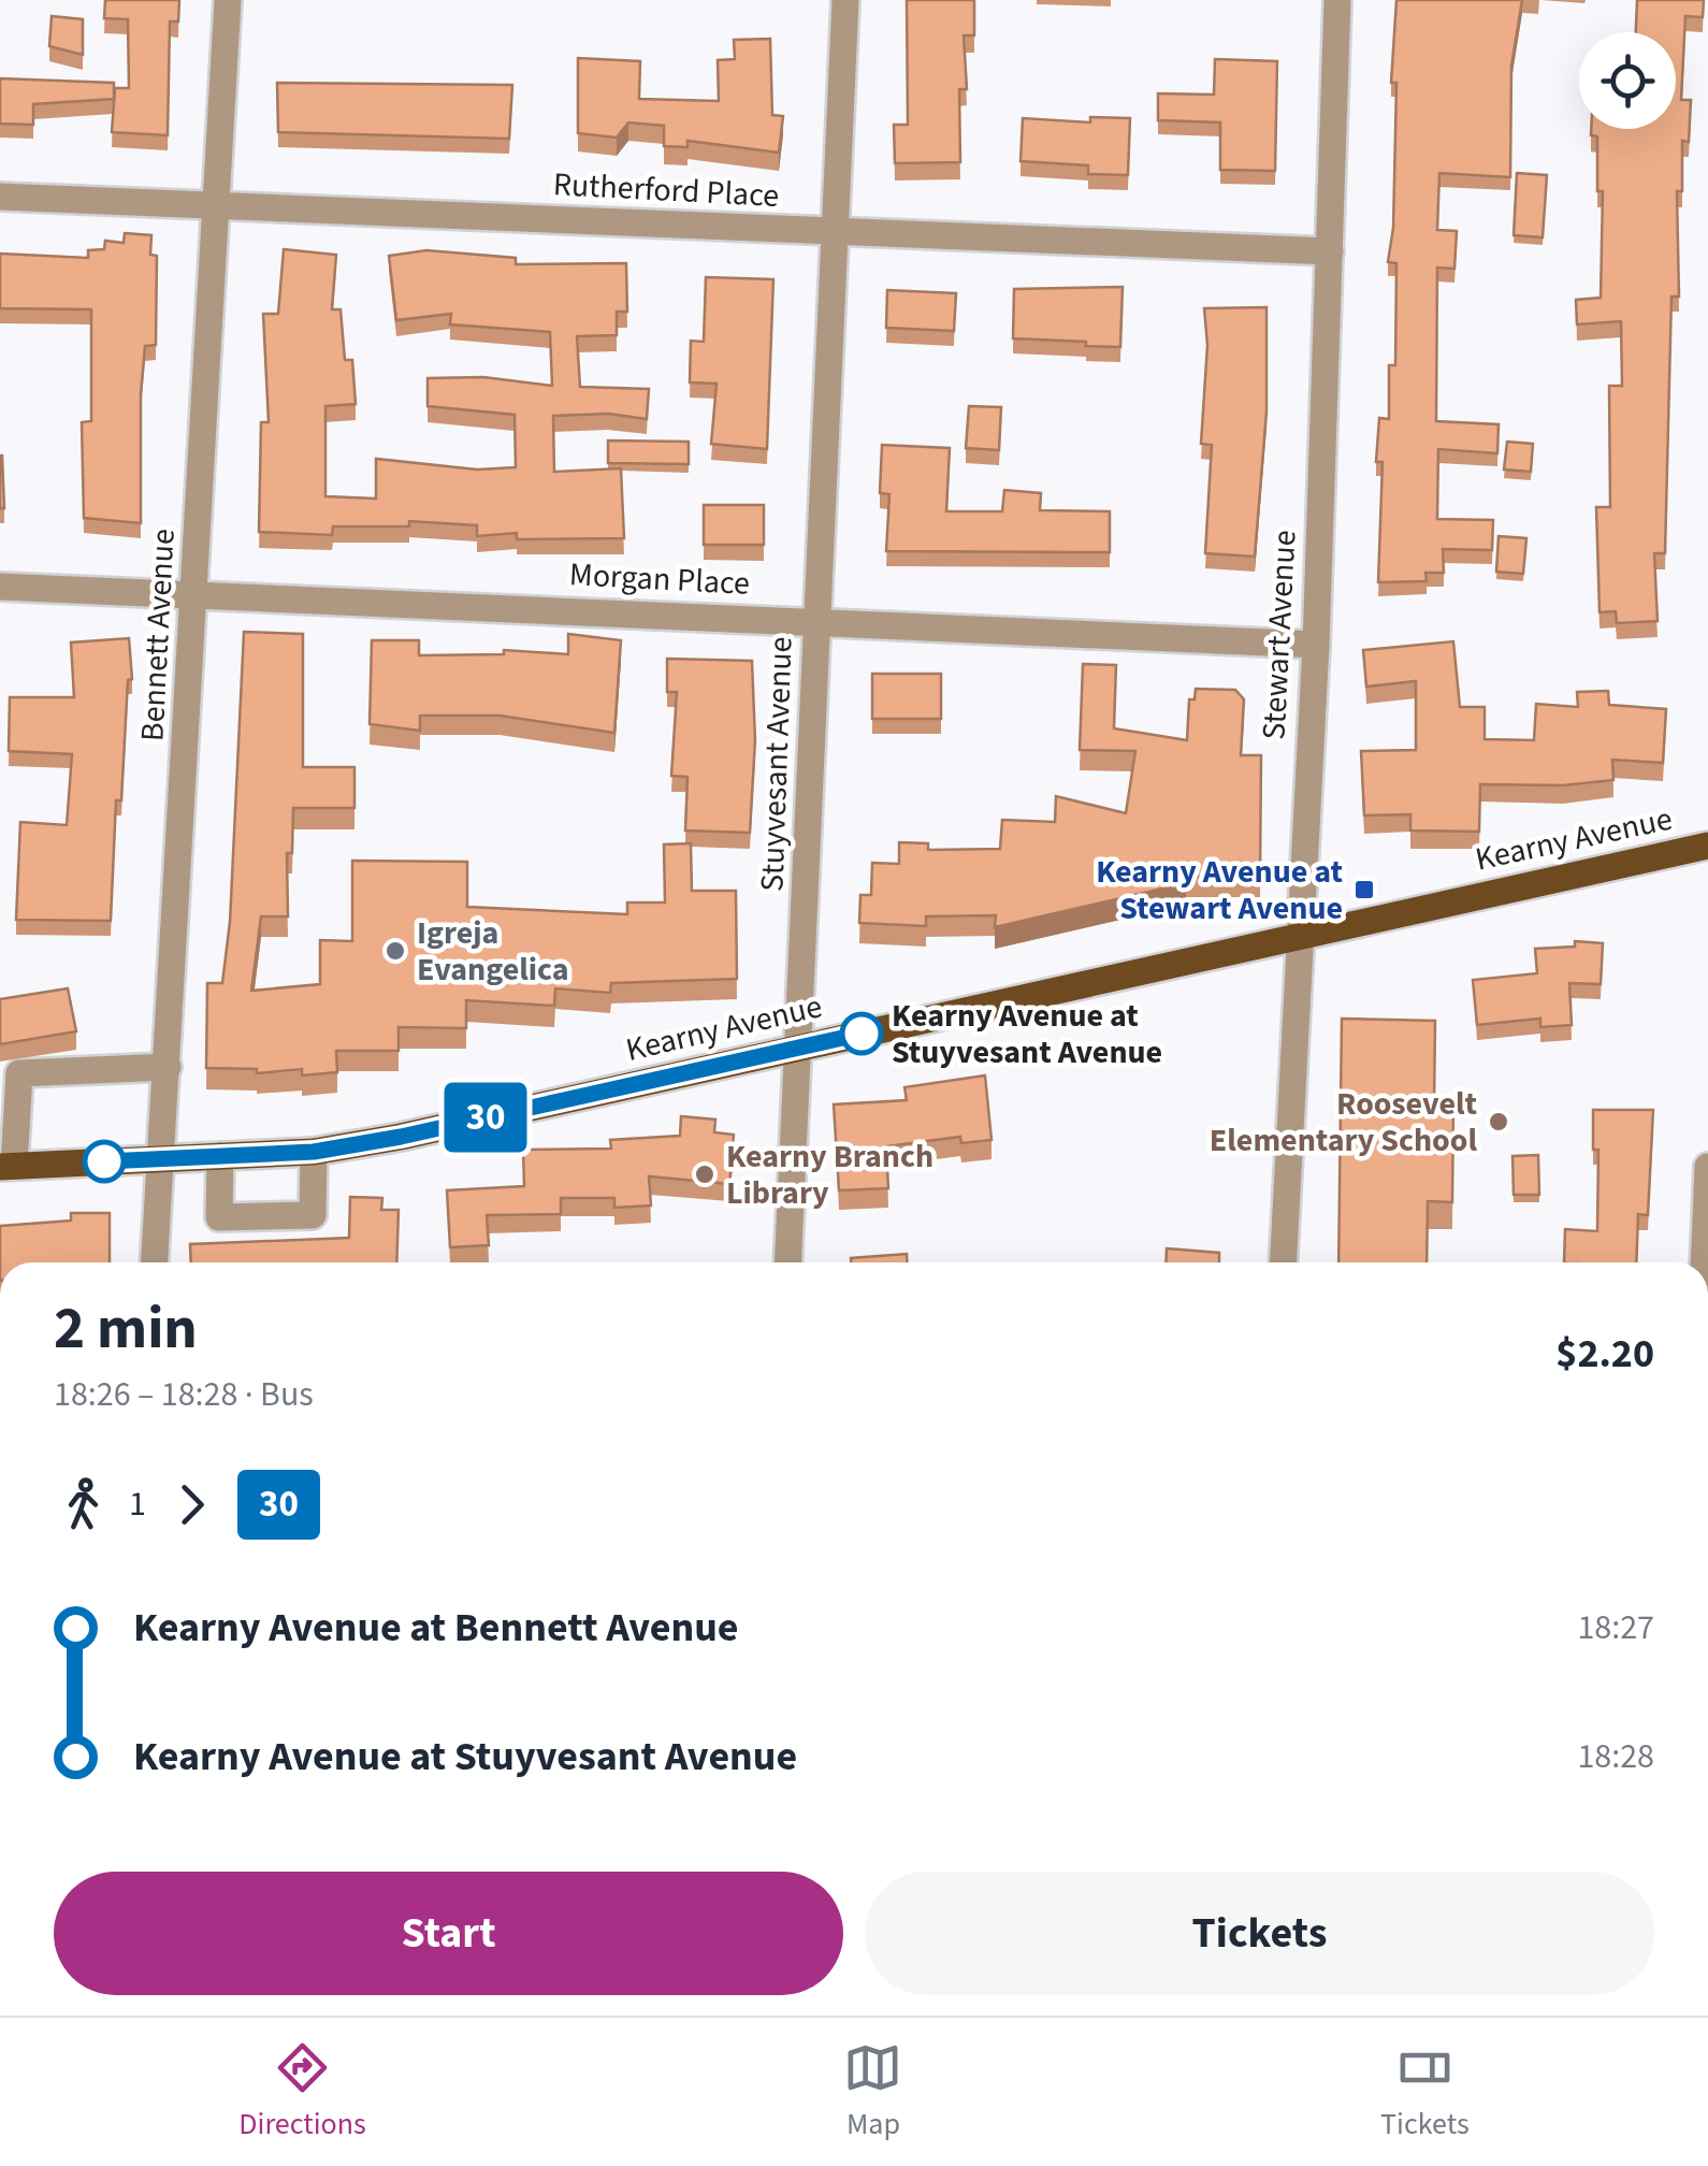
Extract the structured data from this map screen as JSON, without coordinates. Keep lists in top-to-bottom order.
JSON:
{
  "streets": {
    "main road": ["Kearny Avenue"],
    "street": [
      "Rutherford Place",
      "Morgan Place",
      "Bennett Avenue",
      "Stewart Avenue",
      "Stuyvesant Avenue"
    ]
  },
  "crossings": [
    ["Rutherford Place", "Bennett Avenue"],
    ["Rutherford Place", "Stewart Avenue"],
    ["Rutherford Place", "Stuyvesant Avenue"],
    ["Morgan Place", "Bennett Avenue"],
    ["Morgan Place", "Stewart Avenue"],
    ["Morgan Place", "Stuyvesant Avenue"],
    ["Bennett Avenue", "Kearny Avenue"],
    ["Stewart Avenue", "Kearny Avenue"],
    ["Stuyvesant Avenue", "Kearny Avenue"]
  ],
  "places": {
    "transit": ["Kearny Avenue at Stewart Avenue"],
    "other": [
      "Igreja Evangelica",
      "Kearny Avenue at Stuyvesant Avenue",
      "Roosevelt Elementary School",
      "Kearny Branch Library"
    ]
  },
  "lines": ["bus line 30"],
  "page": {
    "on_map": "30",
    "heading": ["2 min", "18:26 – 18:28 · Bus", "$2.20"],
    "legs": ["1", "30"],
    "list": [
      {
        "name": "Kearny Avenue at Bennett Avenue",
        "value": "18:27"
      },
      {
        "name": "Kearny Avenue at Stuyvesant Avenue",
        "value": "18:28"
      }
    ],
    "buttons": ["Start", "Tickets"],
    "tabs": ["Directions", "Map", "Tickets"]
  }
}
